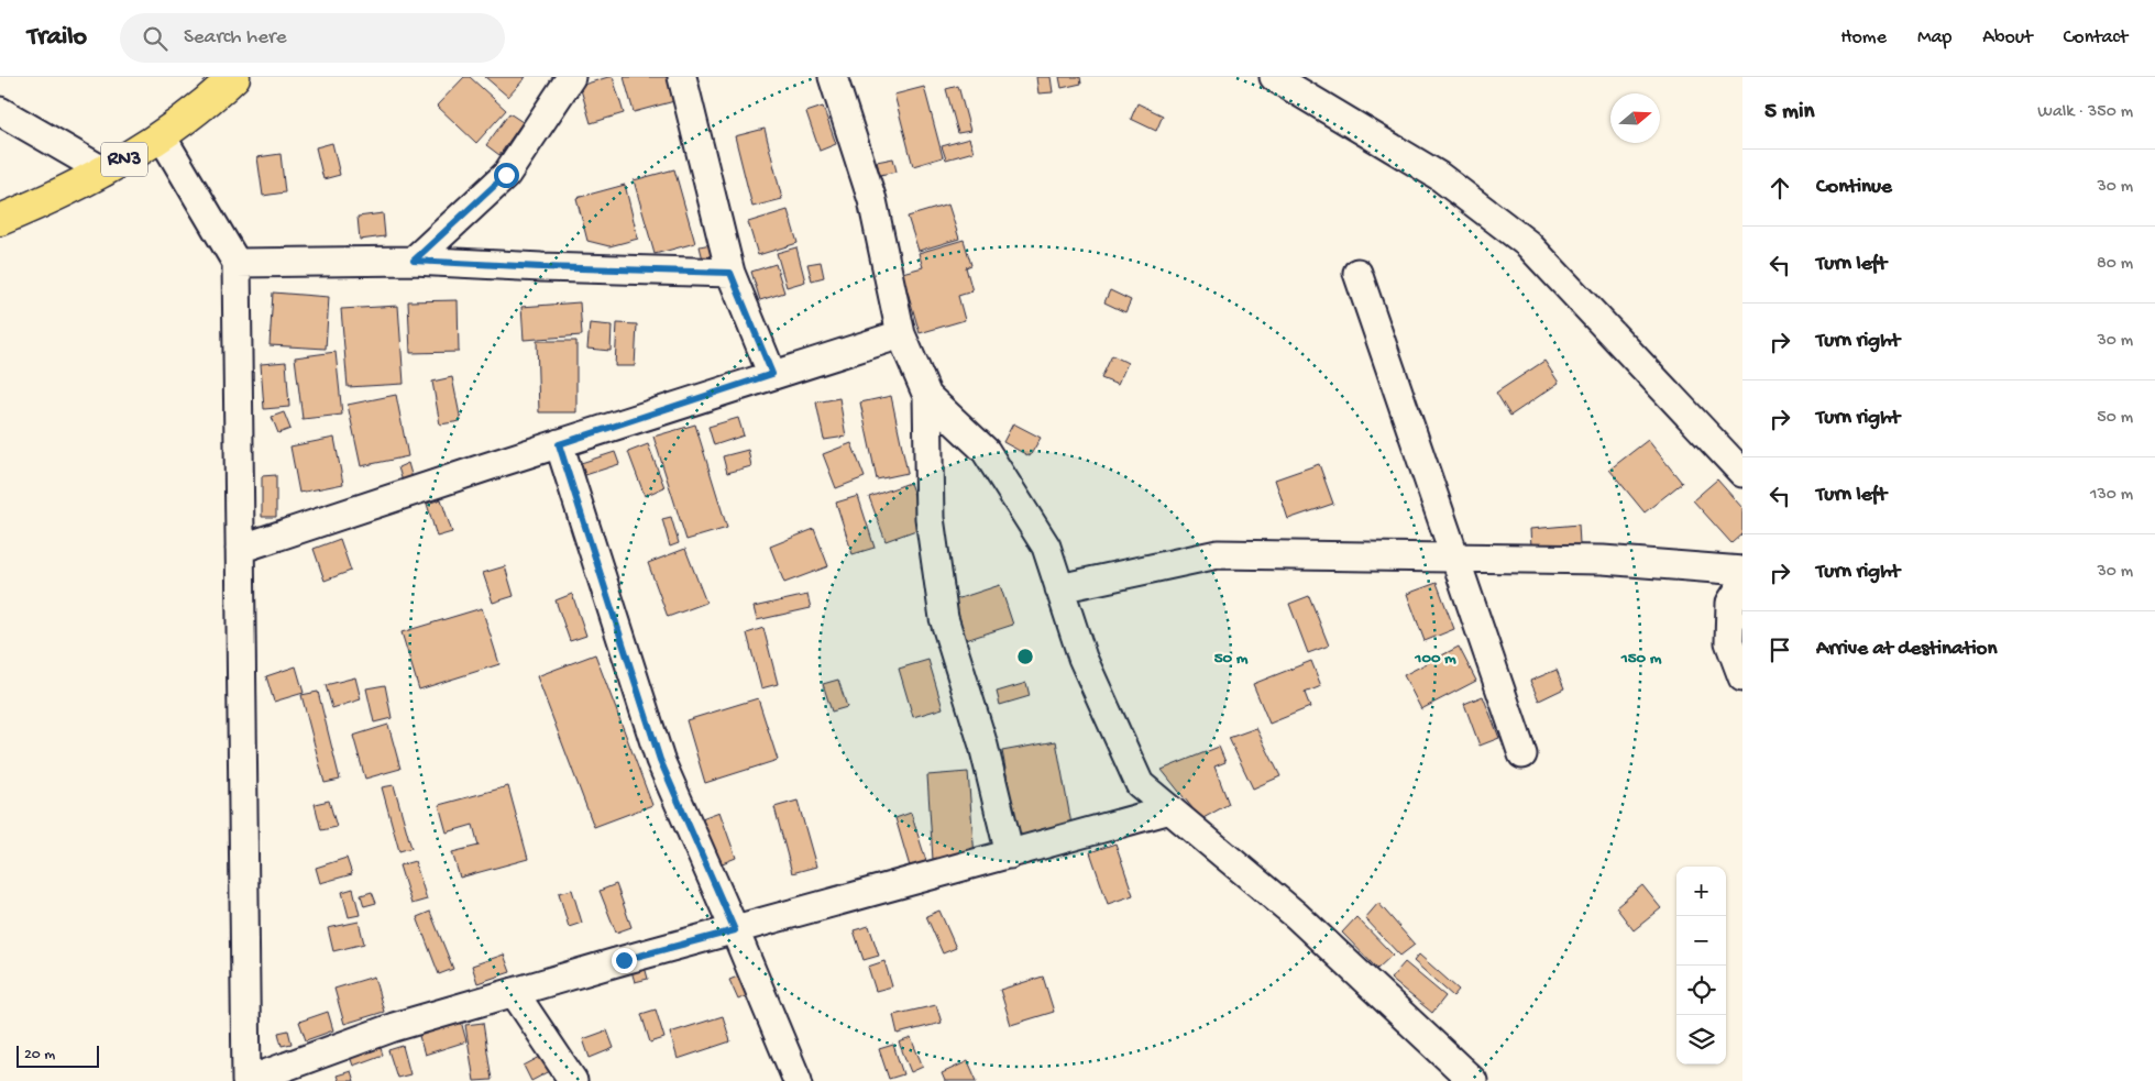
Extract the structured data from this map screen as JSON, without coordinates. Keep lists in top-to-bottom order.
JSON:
{
  "streets": {
    "highway": ["RN3"]
  },
  "scale_bar": "20 m",
  "north": "right",
  "page": {
    "header": "Trailo",
    "search": "Search here",
    "nav": [
      "Home",
      "Map",
      "About",
      "Contact"
    ],
    "heading": ["5 min", "Walk · 350 m"],
    "list": [
      ["Continue", "30 m"],
      ["Turn left", "80 m"],
      ["Turn right", "30 m"],
      ["Turn right", "50 m"],
      ["Turn left", "130 m"],
      ["Turn right", "30 m"],
      "Arrive at destination"
    ],
    "map_buttons": ["+", "−"],
    "scale": "20 m"
  },
  "rings": ["50 m", "100 m", "150 m"]
}
